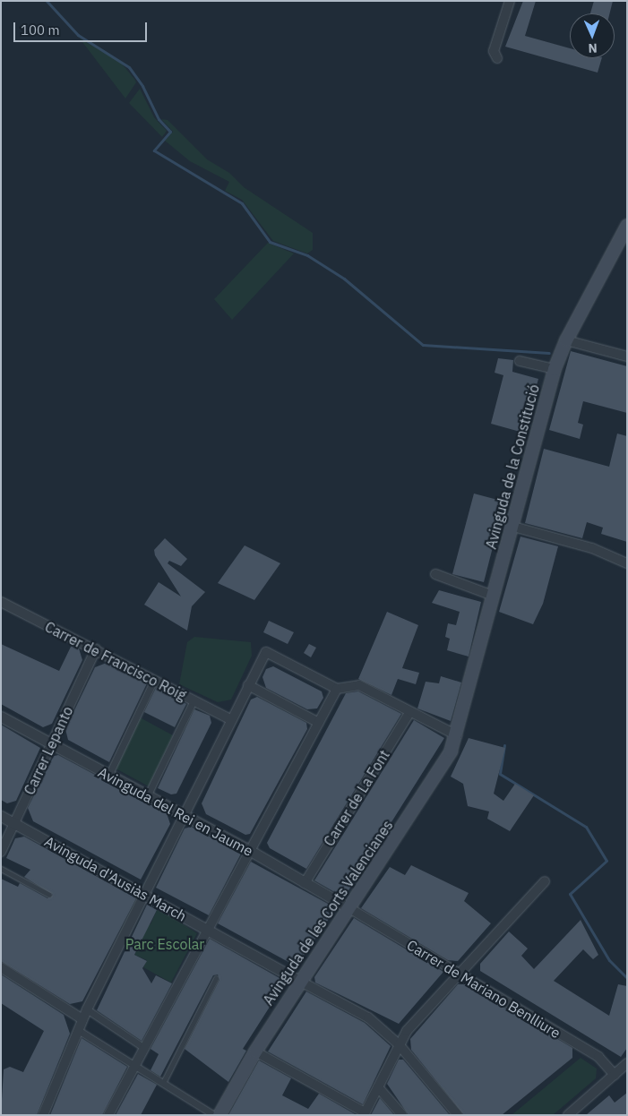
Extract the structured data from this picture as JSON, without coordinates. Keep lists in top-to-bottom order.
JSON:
{
  "streets": {
    "main road": ["Avinguda de la Constitució", "Avinguda de les Corts Valencianes"],
    "street": [
      "Carrer de Francisco Roig",
      "Carrer Lepanto",
      "Carrer de La Font",
      "Avinguda del Rei en Jaume",
      "Avinguda d'Ausiàs March",
      "Carrer de Mariano Benlliure"
    ]
  },
  "crossings": [
    ["Avinguda de la Constitució", "Avinguda de les Corts Valencianes"],
    ["Carrer de Francisco Roig", "Carrer Lepanto"],
    ["Carrer Lepanto", "Avinguda del Rei en Jaume"],
    ["Carrer Lepanto", "Avinguda d'Ausiàs March"],
    ["Carrer de La Font", "Avinguda del Rei en Jaume"],
    ["Avinguda del Rei en Jaume", "Avinguda de les Corts Valencianes"],
    ["Avinguda del Rei en Jaume", "Carrer de Mariano Benlliure"],
    ["Avinguda d'Ausiàs March", "Avinguda de les Corts Valencianes"],
    ["Avinguda de les Corts Valencianes", "Carrer de Mariano Benlliure"]
  ],
  "parks": ["Parc Escolar"],
  "scale_bar": "100 m",
  "north": "bottom"
}
